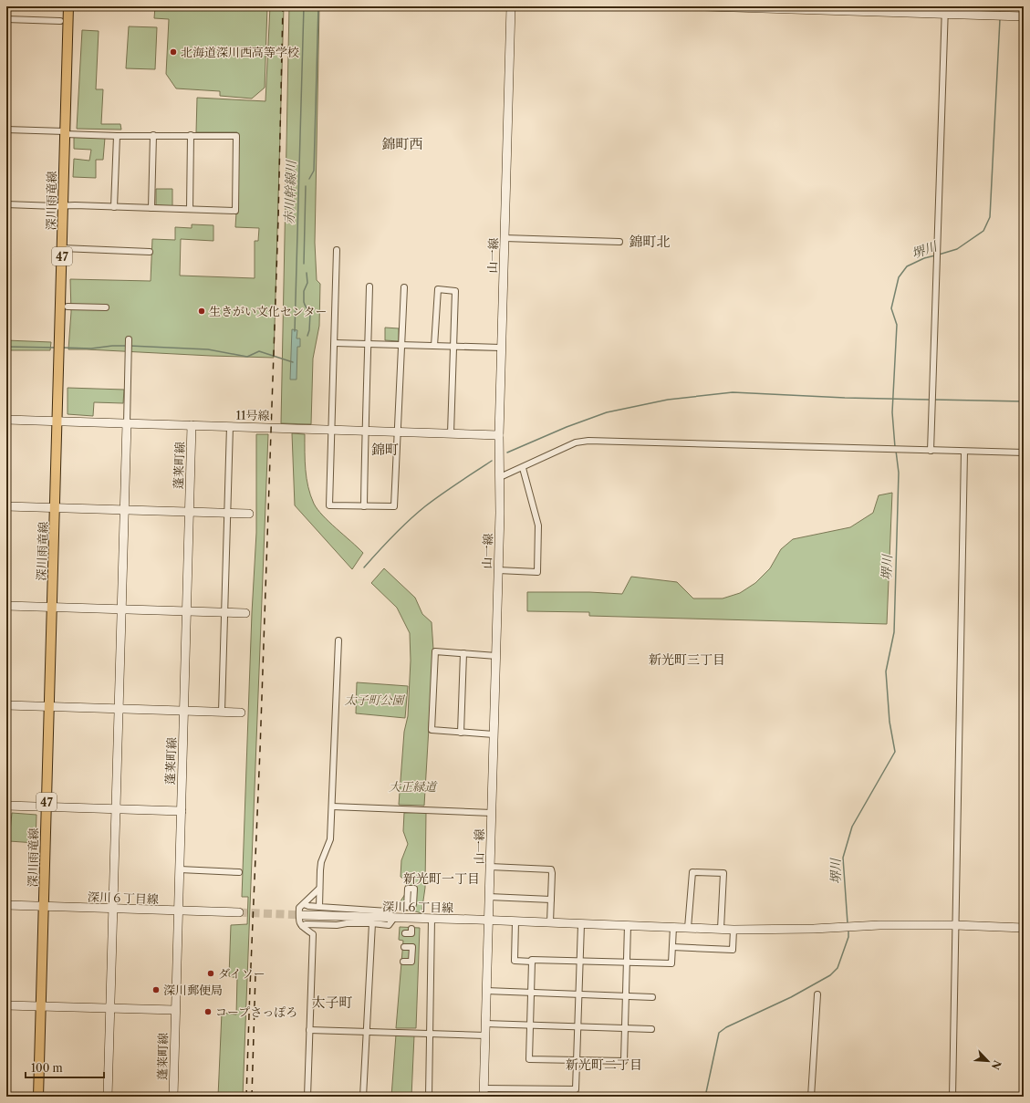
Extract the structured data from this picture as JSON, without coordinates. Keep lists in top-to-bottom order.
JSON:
{
  "streets": {
    "main road": ["深川雨竜線", "47"],
    "street": [
      "山一線",
      "11号線",
      "蓬莱町線",
      "深川６丁目線"
    ]
  },
  "crossings": [
    ["深川雨竜線", "11号線"],
    ["深川雨竜線", "深川６丁目線"],
    ["山一線", "11号線"],
    ["山一線", "深川６丁目線"],
    ["11号線", "蓬莱町線"],
    ["蓬莱町線", "深川６丁目線"]
  ],
  "districts": [
    "錦町西",
    "錦町北",
    "錦町",
    "新光町三丁目",
    "新光町一丁目",
    "太子町",
    "新光町二丁目"
  ],
  "water": ["赤川幹線川", "堺川"],
  "parks": ["太子町公園", "大正緑道"],
  "places": [
    "北海道深川西高等学校",
    "生きがい文化センター",
    "ダイソー",
    "深川郵便局",
    "コープさっぽろ"
  ],
  "scale_bar": "100 m",
  "north": "bottom right"
}
